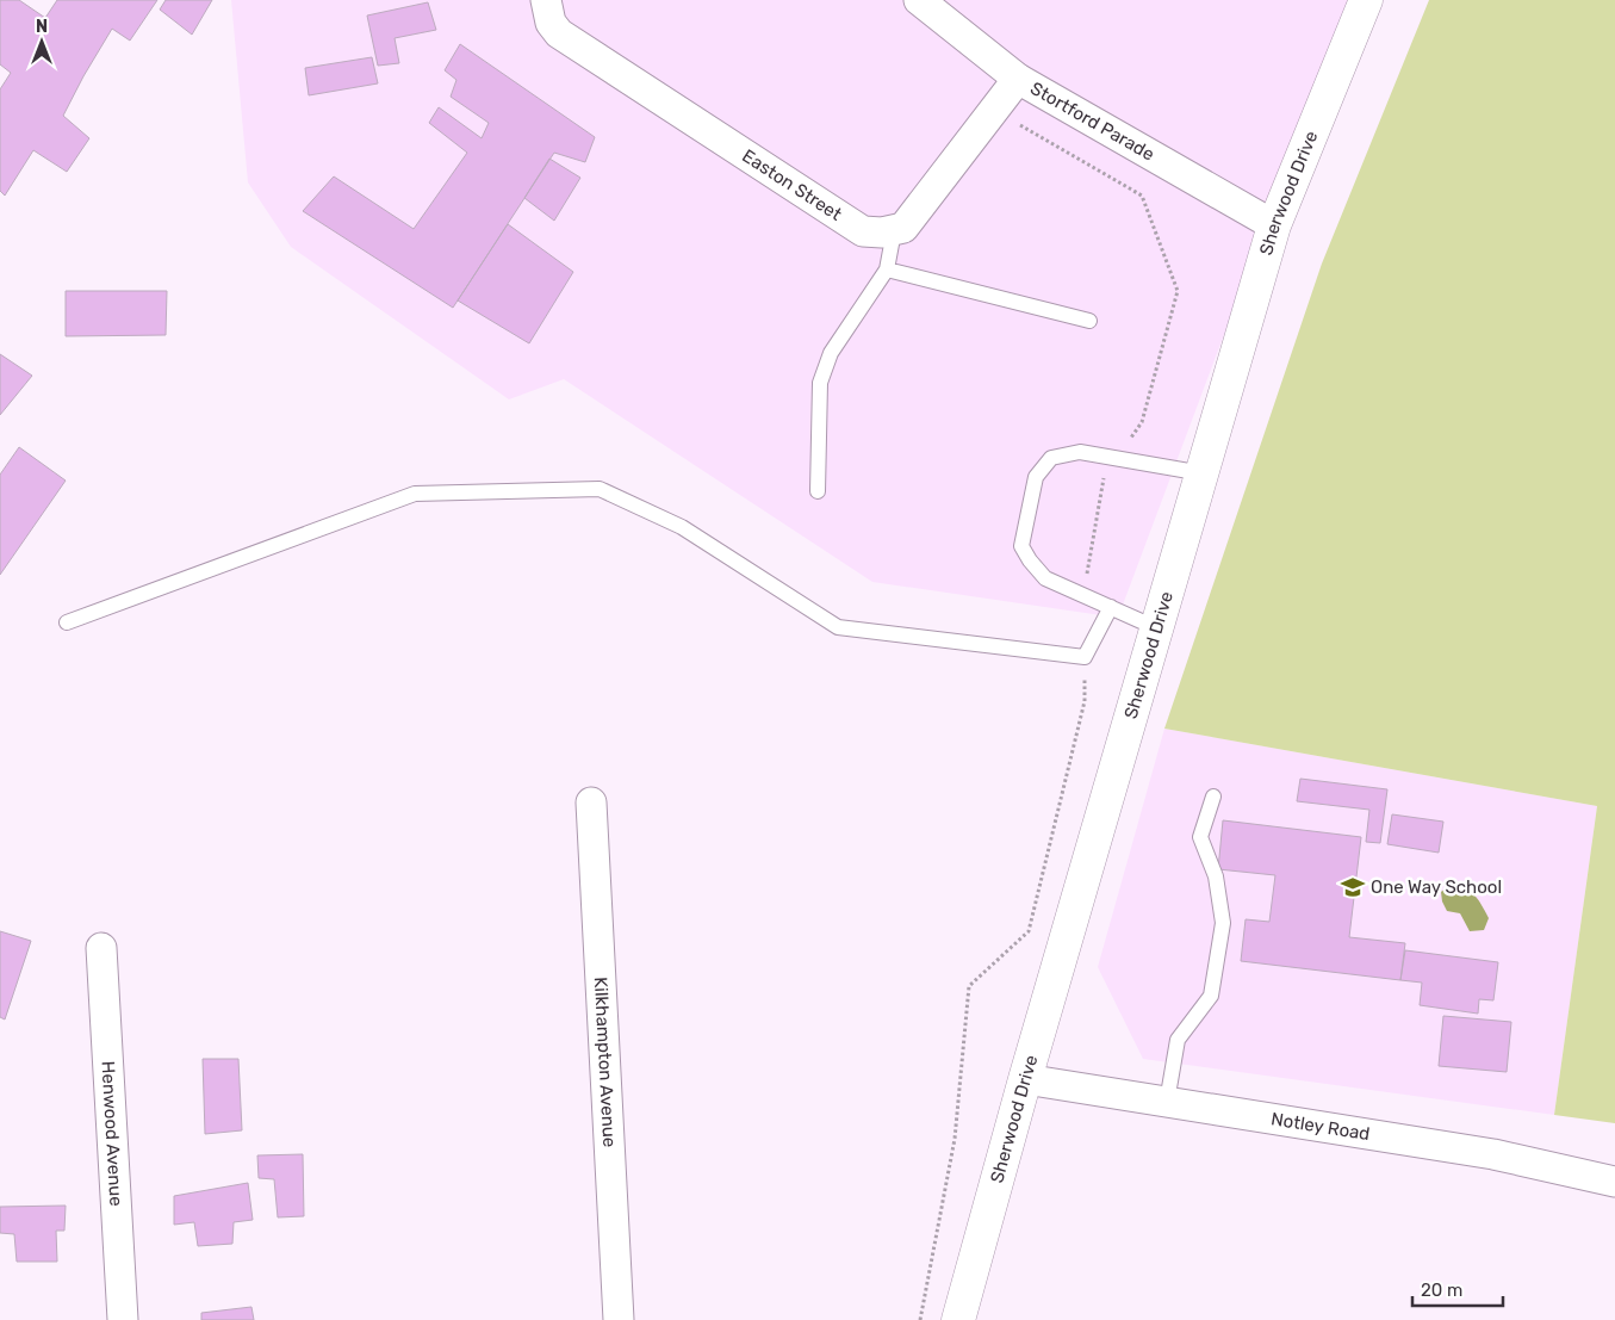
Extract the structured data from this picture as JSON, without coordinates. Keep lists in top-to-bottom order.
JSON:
{
  "streets": {
    "street": [
      "Stortford Parade",
      "Easton Street",
      "Sherwood Drive",
      "Kilkhampton Avenue",
      "Notley Road",
      "Henwood Avenue"
    ]
  },
  "crossings": [
    ["Stortford Parade", "Sherwood Drive"],
    ["Sherwood Drive", "Notley Road"]
  ],
  "places": {
    "school or university": ["One Way School"]
  },
  "scale_bar": "20 m",
  "north": "top"
}
